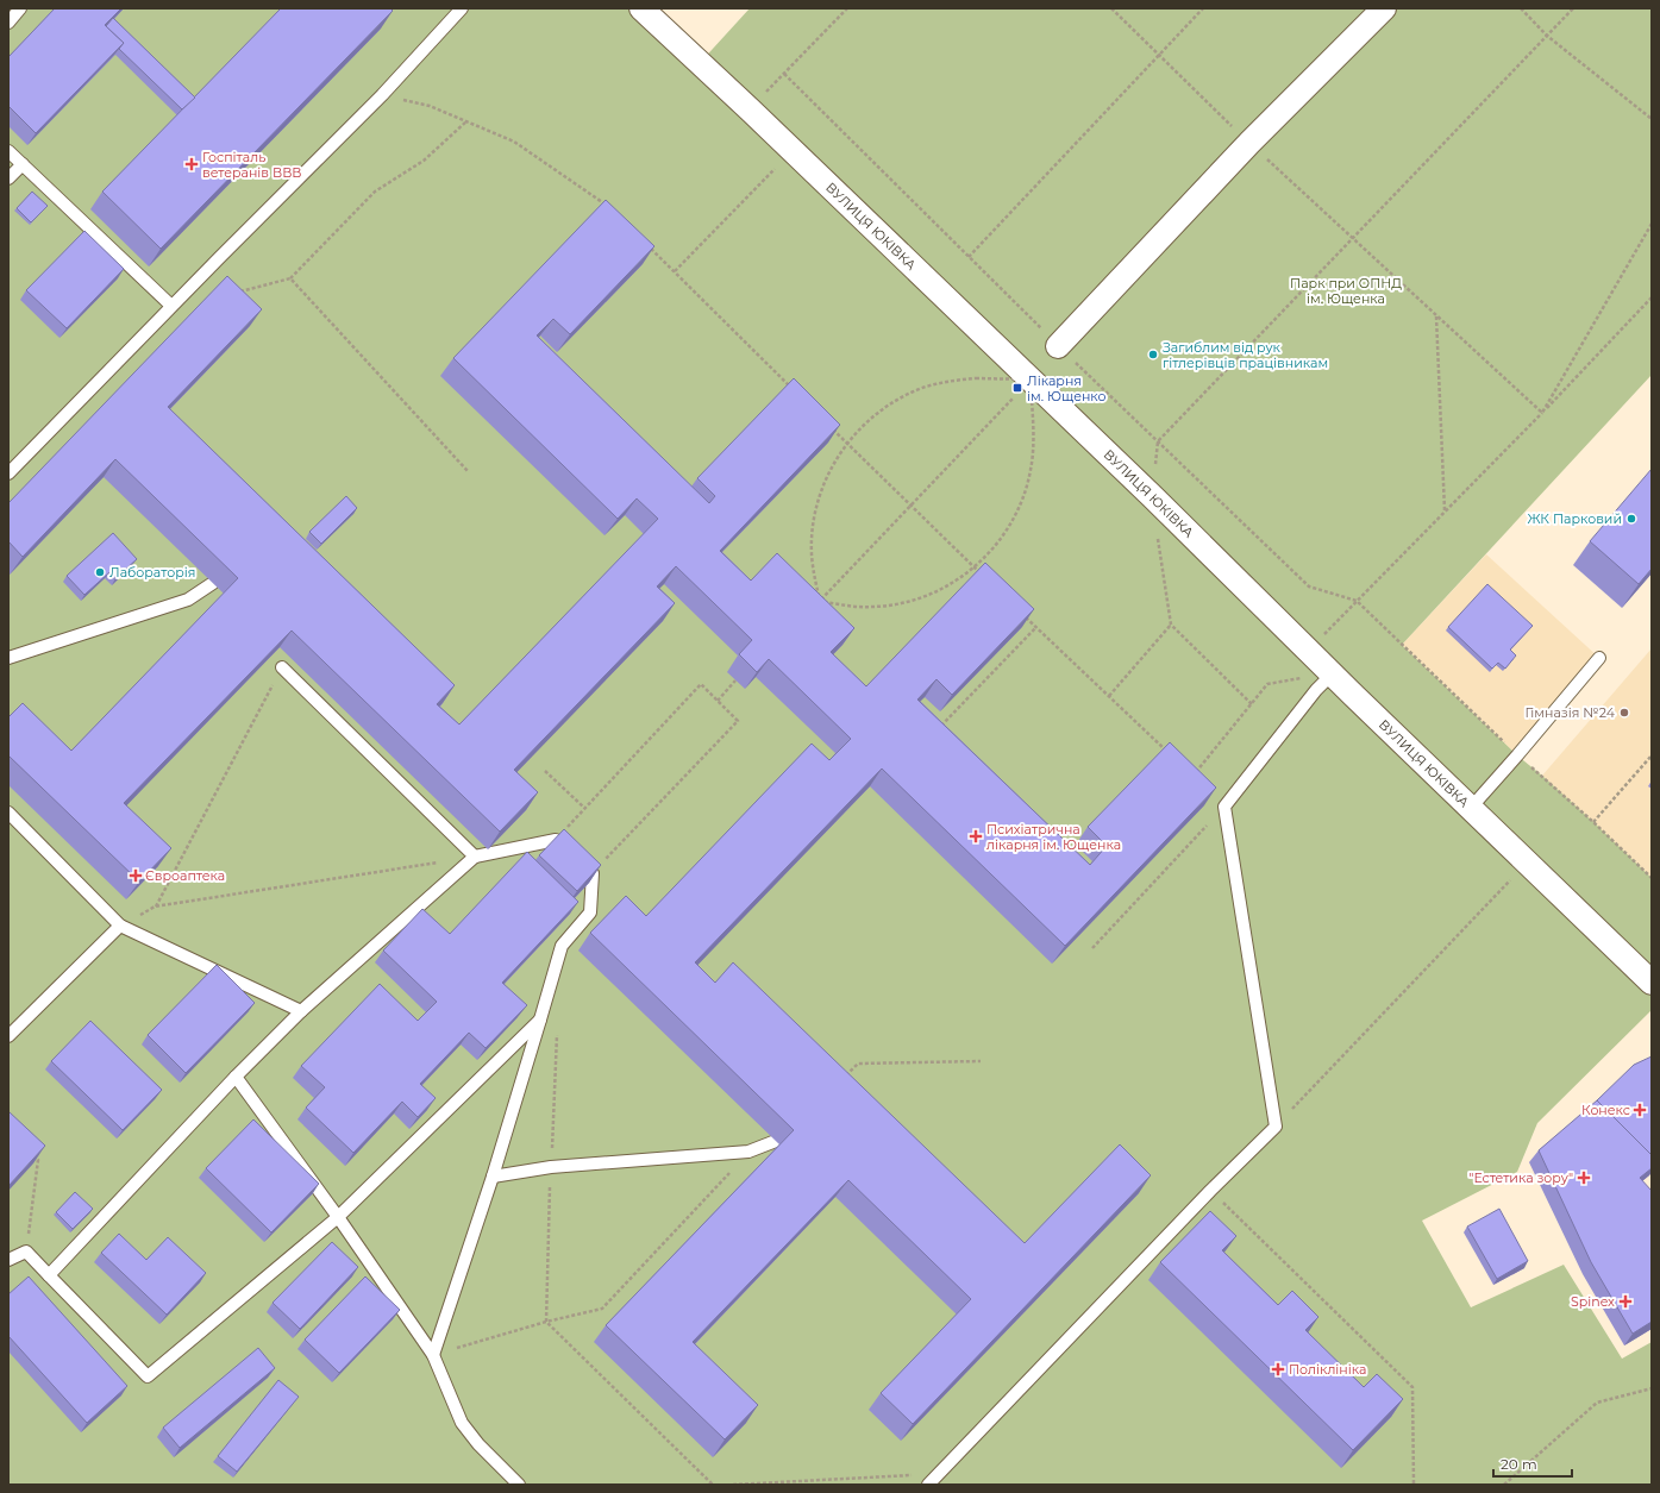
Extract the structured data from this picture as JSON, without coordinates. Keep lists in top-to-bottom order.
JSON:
{
  "streets": {
    "street": ["ВУЛИЦЯ ЮКІВКА"]
  },
  "parks": ["Парк при ОПНД ім. Ющенка"],
  "places": {
    "health": [
      "Госпіталь ветеранів ВВВ",
      "Психіатрична лікарня ім. Ющенка",
      "Євроаптека",
      "Конекс",
      "\"Естетика зору\"",
      "Spinex",
      "Поліклініка"
    ],
    "other": [
      "Загиблим від рук гітлерівців працівникам",
      "ЖК Парковий",
      "Лабораторія",
      "Гімназія №24"
    ],
    "transit": ["Лікарня ім. Ющенко"]
  },
  "scale_bar": "20 m"
}
